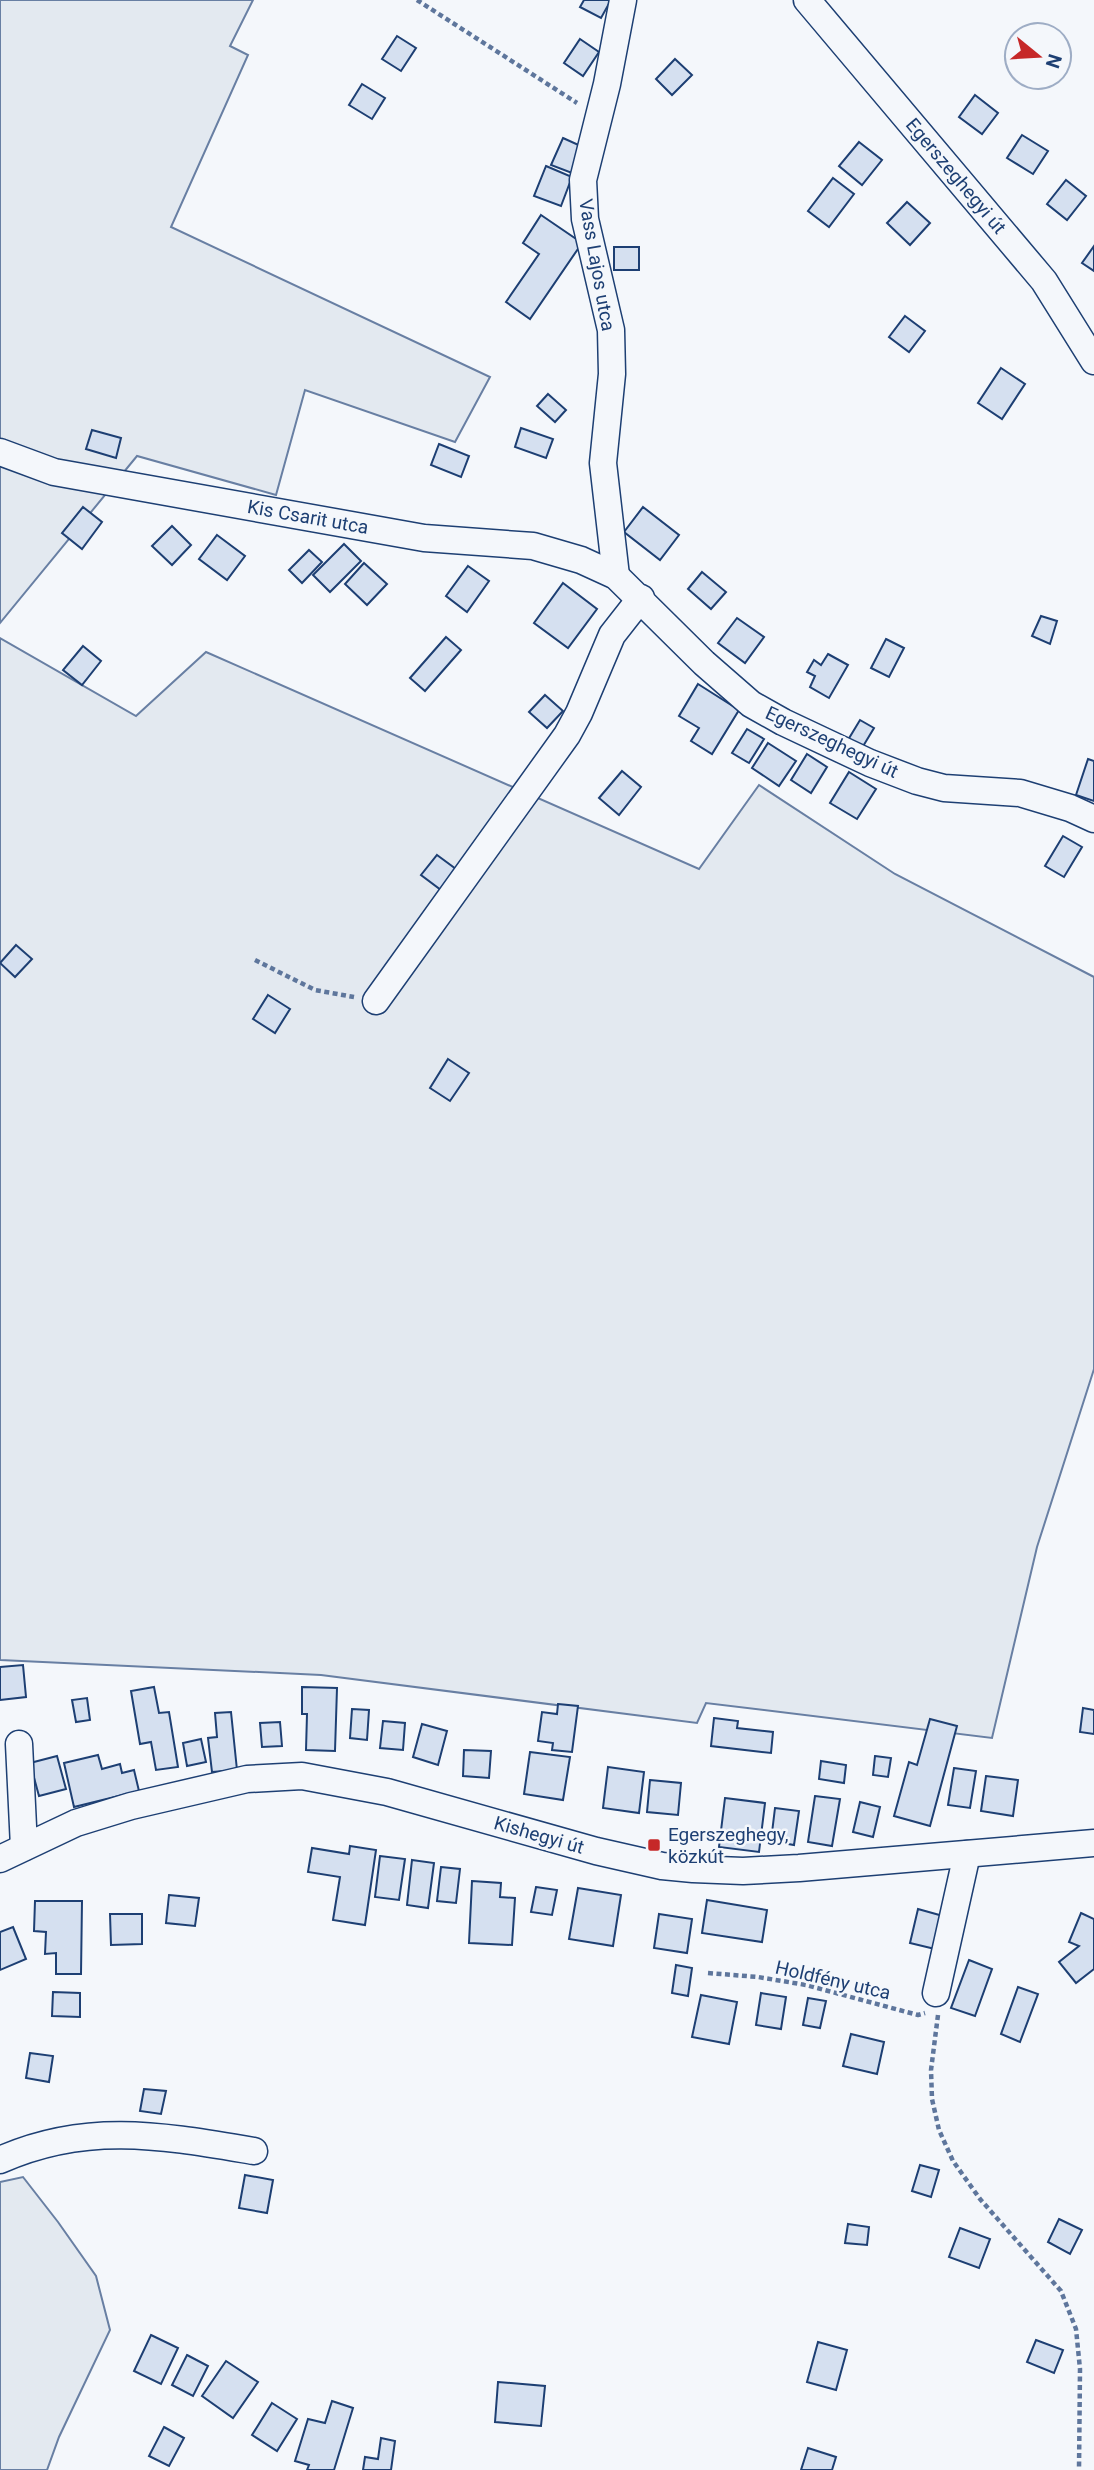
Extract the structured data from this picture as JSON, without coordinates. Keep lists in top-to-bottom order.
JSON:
{
  "streets": {
    "street": [
      "Egerszeghegyi út",
      "Vass Lajos utca",
      "Kis Csarit utca",
      "Kishegyi út"
    ],
    "path": ["Holdfény utca"]
  },
  "crossings": [
    ["Egerszeghegyi út", "Vass Lajos utca"],
    ["Egerszeghegyi út", "Kis Csarit utca"],
    ["Vass Lajos utca", "Kis Csarit utca"]
  ],
  "places": {
    "transit": ["Egerszeghegy, közkút"]
  },
  "north": "right"
}
